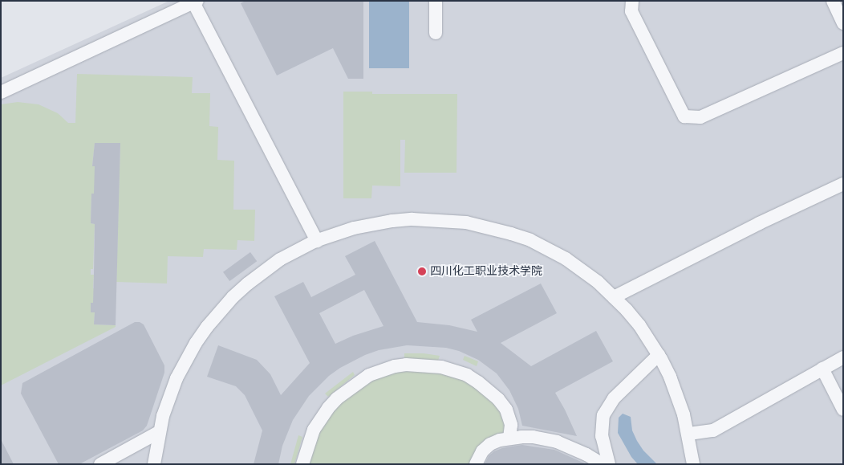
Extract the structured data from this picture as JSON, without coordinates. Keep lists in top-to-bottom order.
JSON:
{
  "places": ["四川化工职业技术学院"]
}
